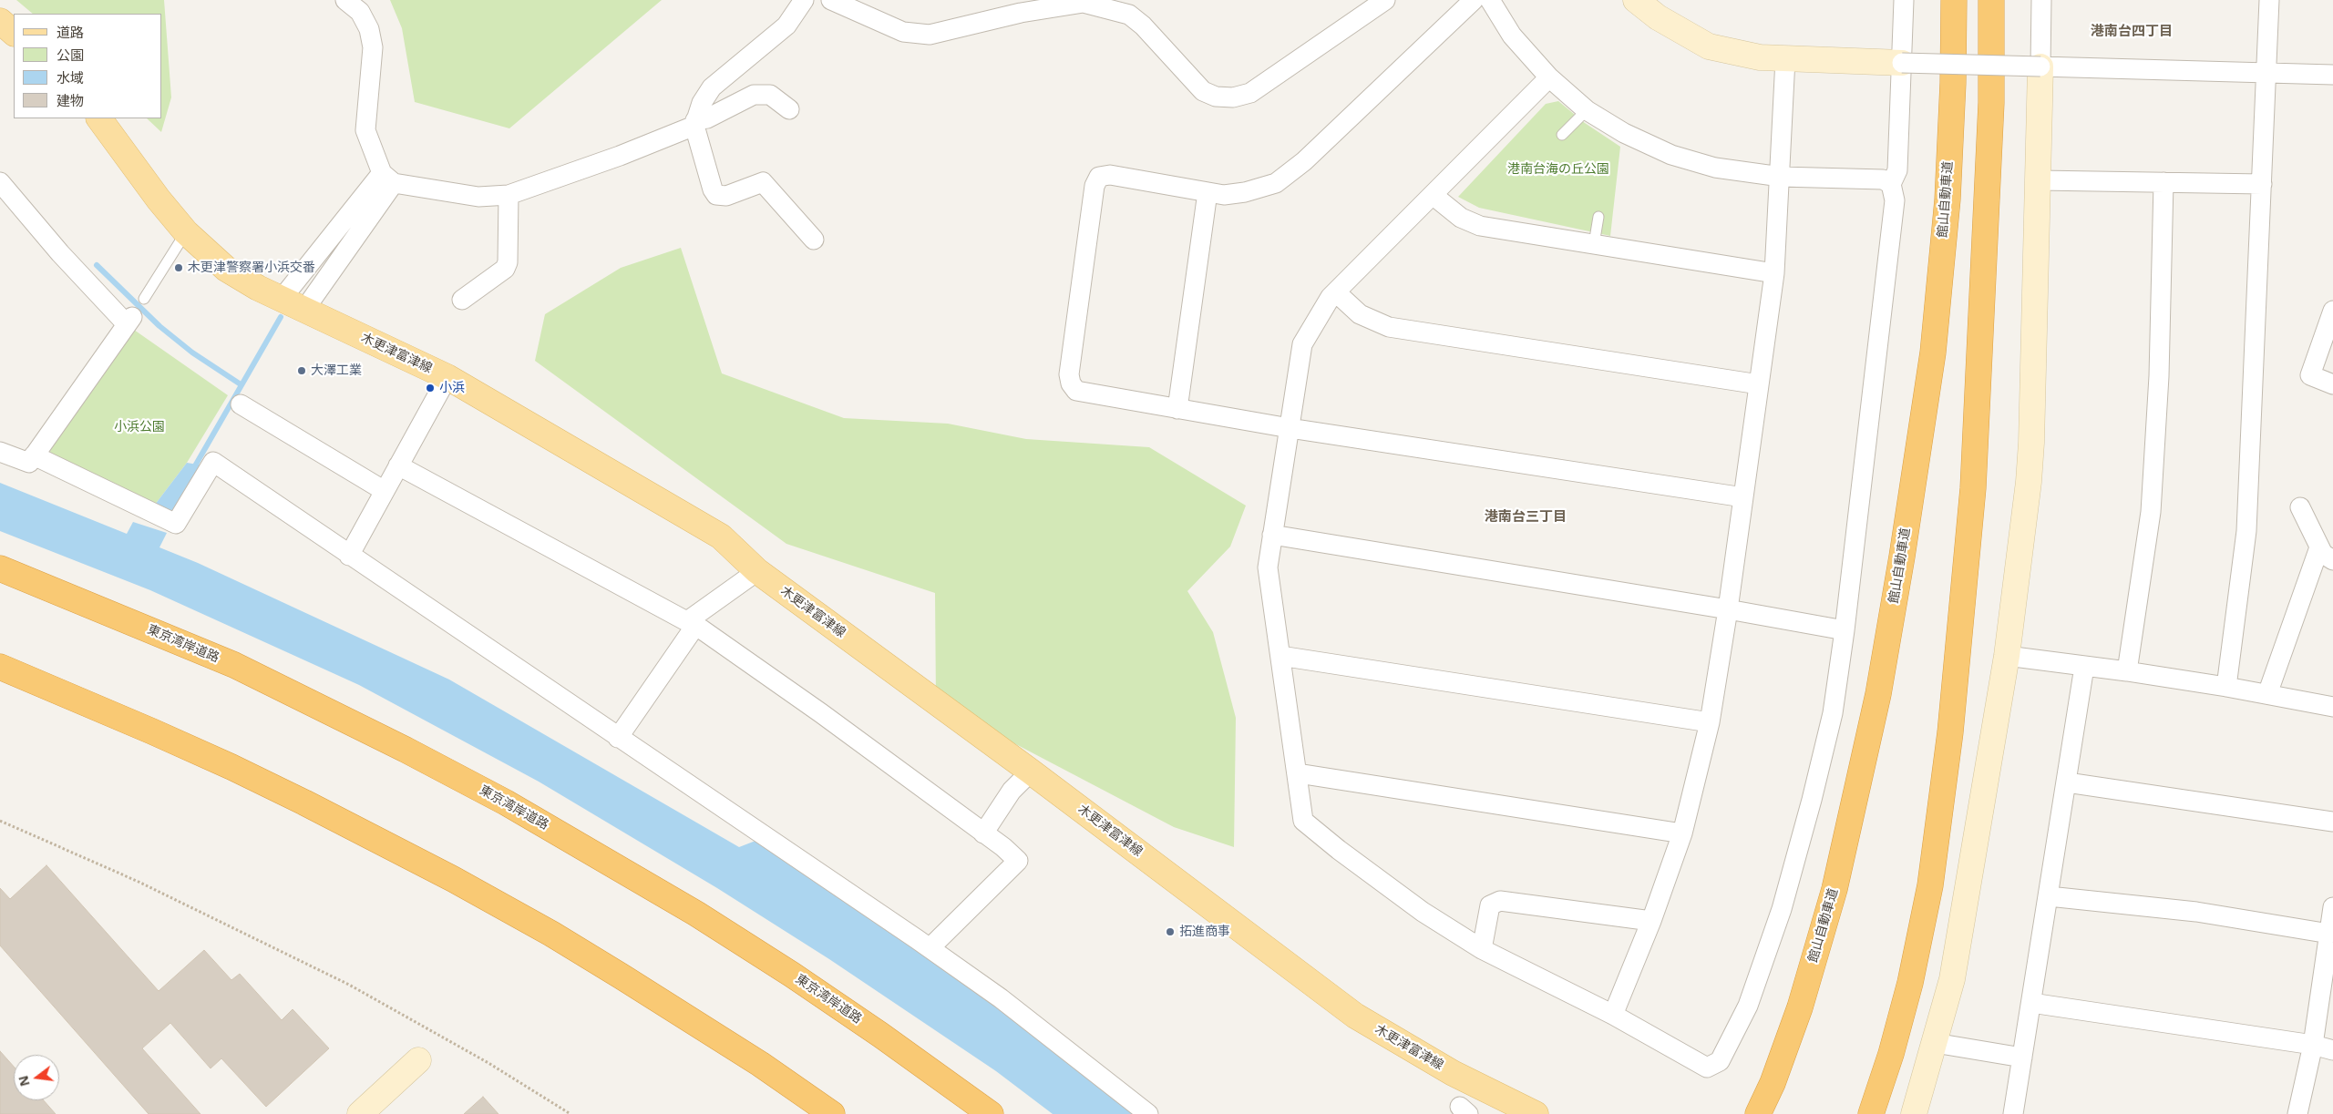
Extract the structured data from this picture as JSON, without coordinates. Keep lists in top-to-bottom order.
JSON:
{
  "streets": {
    "highway": ["館山自動車道", "東京湾岸道路"],
    "main road": ["木更津富津線"]
  },
  "districts": ["港南台四丁目", "港南台三丁目"],
  "parks": ["港南台海の丘公園", "小浜公園"],
  "places": [
    "木更津警察署小浜交番",
    "大澤工業",
    "小浜",
    "拓進商事"
  ],
  "legend": [
    "道路",
    "公園",
    "水域",
    "建物"
  ],
  "north": "left"
}
